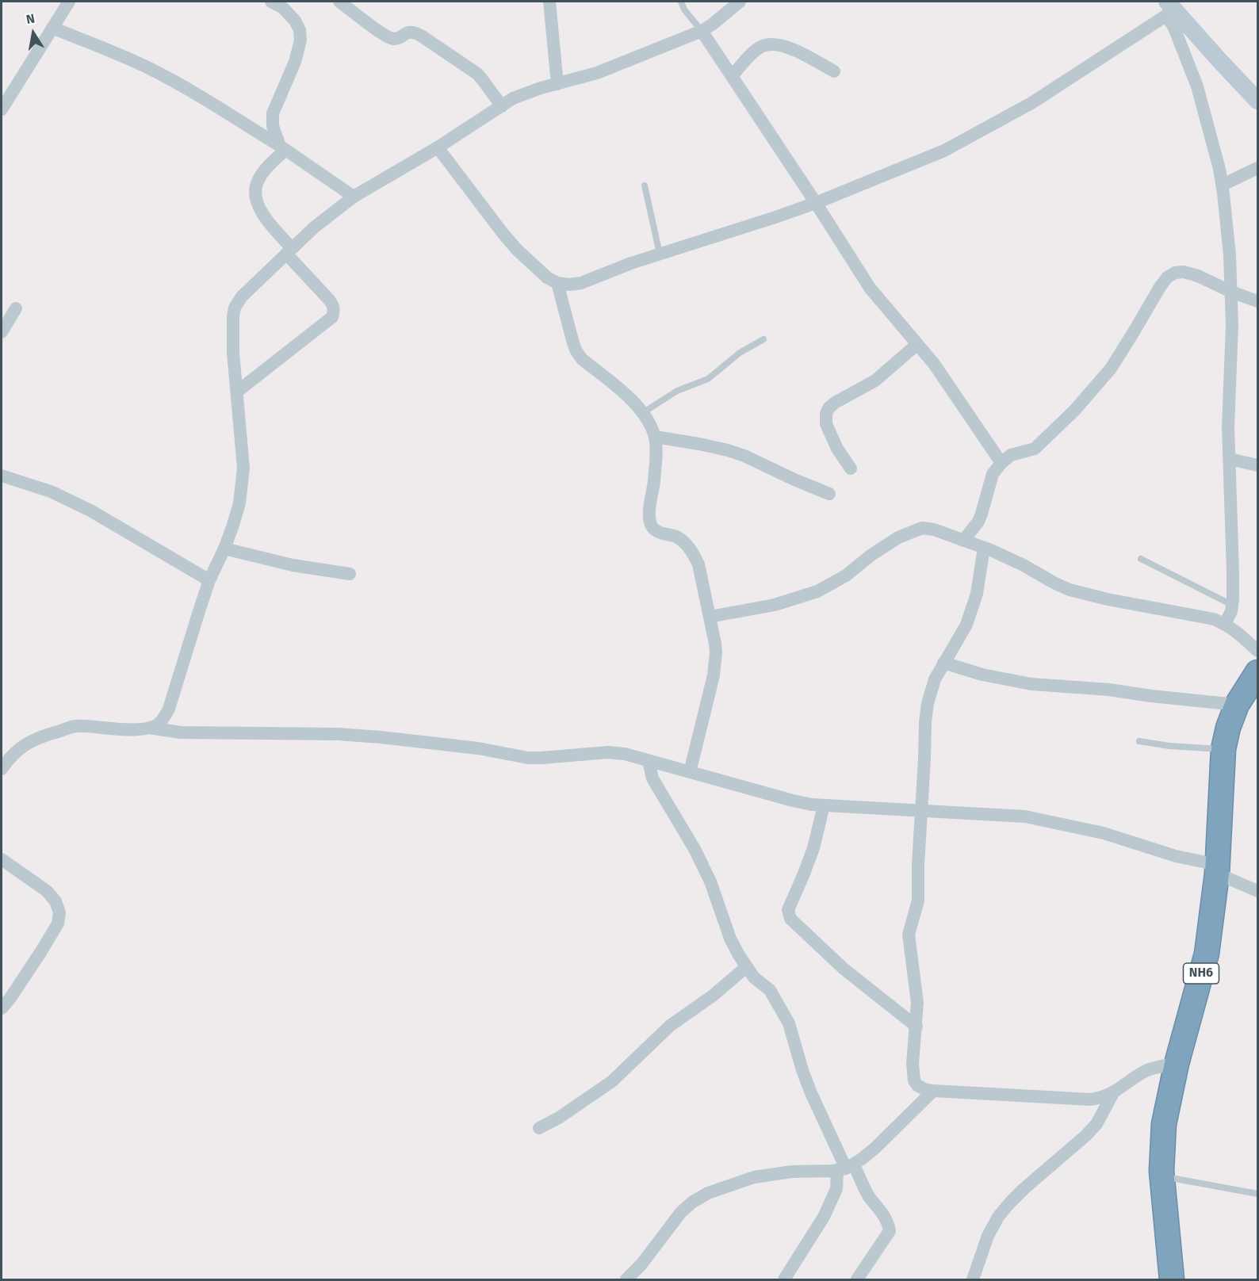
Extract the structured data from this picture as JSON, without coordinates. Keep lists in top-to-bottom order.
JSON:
{
  "streets": {
    "highway": ["NH6"]
  },
  "north": "top"
}
